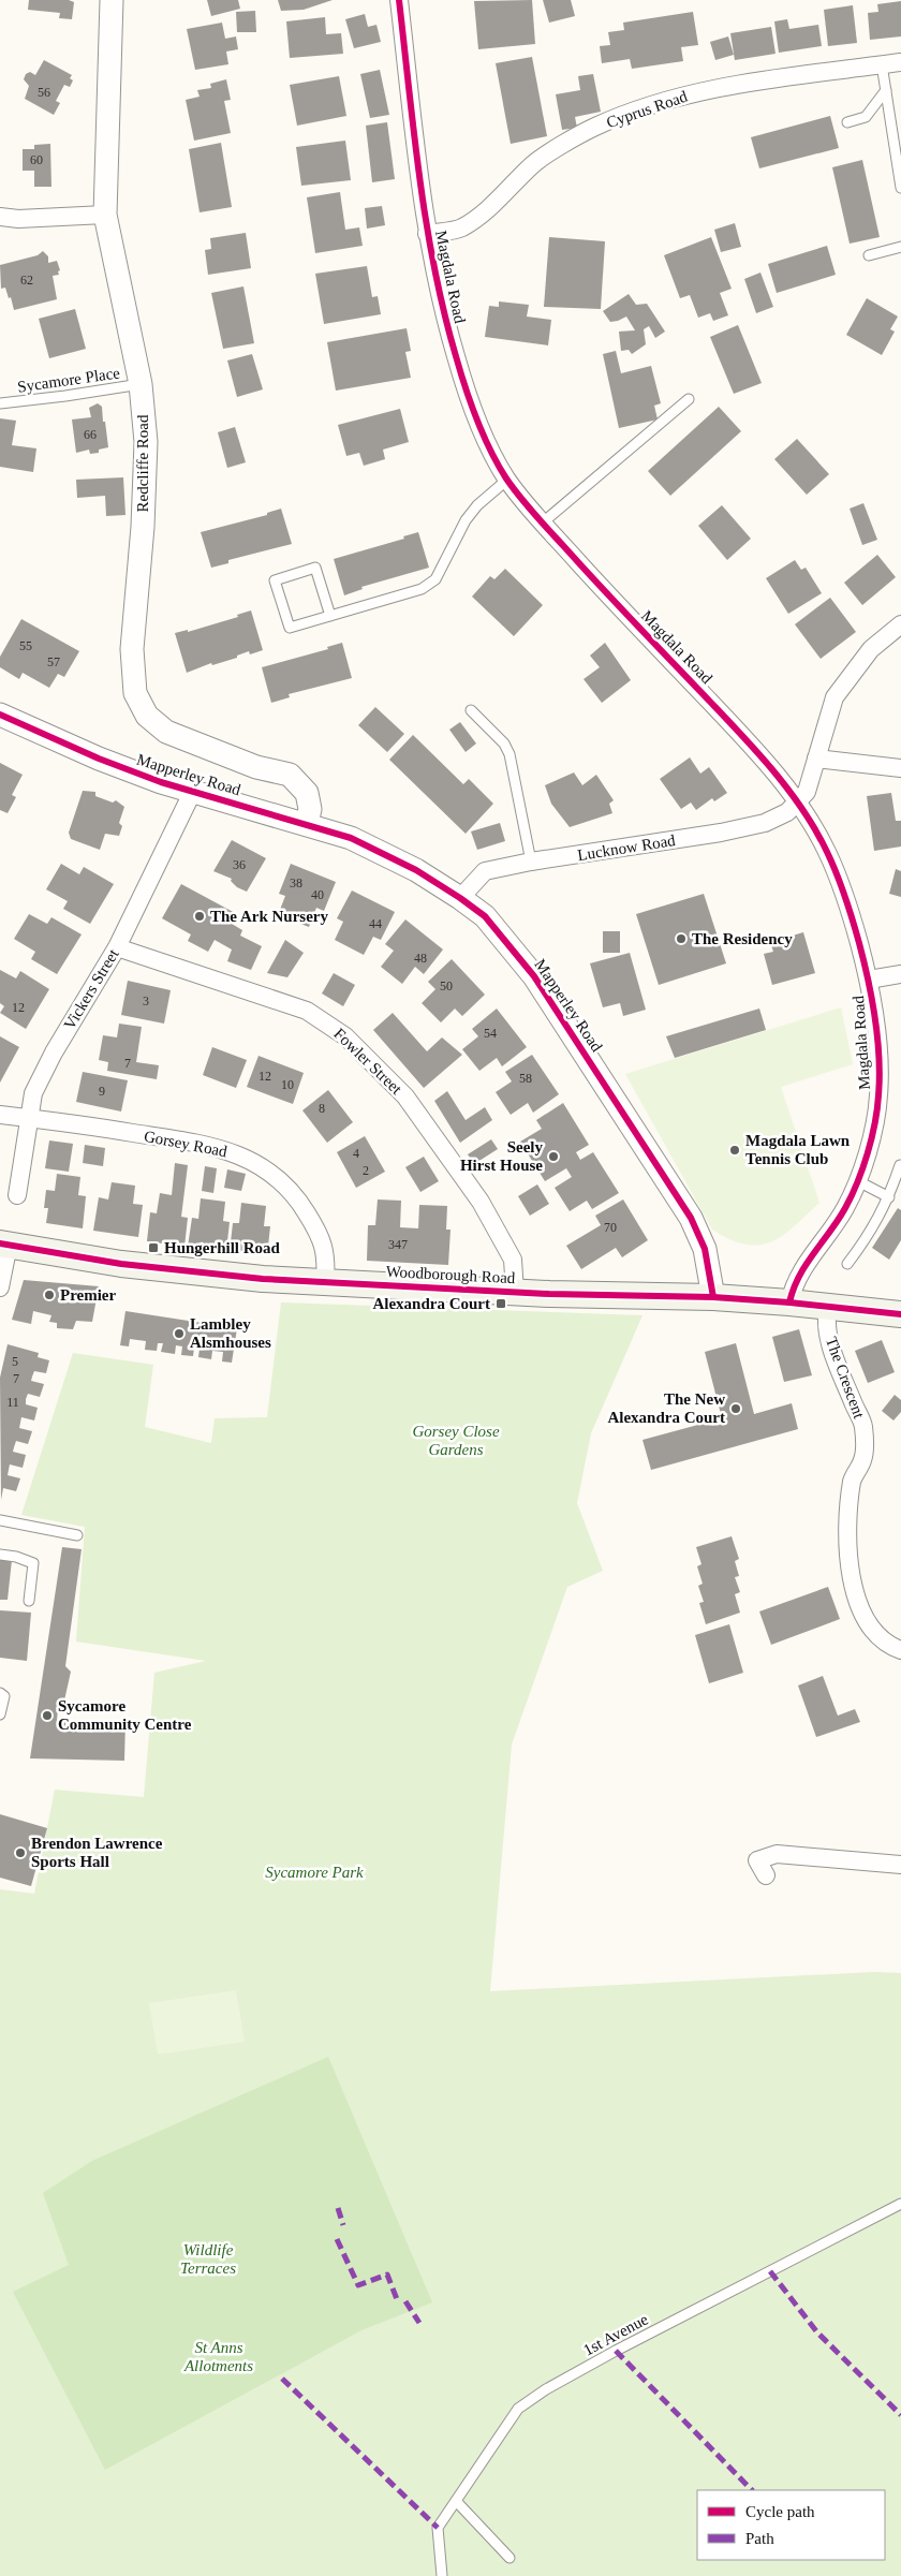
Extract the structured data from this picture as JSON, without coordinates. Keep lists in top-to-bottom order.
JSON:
{
  "streets": {
    "main road": ["Woodborough Road"],
    "street": [
      "Cyprus Road",
      "Magdala Road",
      "Redcliffe Road",
      "Mapperley Road",
      "Lucknow Road",
      "Vickers Street",
      "Fowler Street",
      "Gorsey Road",
      "The Crescent"
    ],
    "lane": ["Sycamore Place", "1st Avenue"]
  },
  "crossings": [
    ["Cyprus Road", "Magdala Road"],
    ["Magdala Road", "Lucknow Road"],
    ["Magdala Road", "Woodborough Road"],
    ["Sycamore Place", "Redcliffe Road"],
    ["Redcliffe Road", "Mapperley Road"],
    ["Mapperley Road", "Lucknow Road"],
    ["Mapperley Road", "Vickers Street"],
    ["Mapperley Road", "Woodborough Road"],
    ["Vickers Street", "Fowler Street"],
    ["Vickers Street", "Gorsey Road"],
    ["Fowler Street", "Woodborough Road"],
    ["Gorsey Road", "Woodborough Road"],
    ["Woodborough Road", "The Crescent"]
  ],
  "parks": [
    "Gorsey Close Gardens",
    "Sycamore Park",
    "Wildlife Terraces",
    "St Anns Allotments"
  ],
  "places": {
    "other": [
      "The Ark Nursery",
      "The Residency",
      "Magdala Lawn Tennis Club",
      "Seely Hirst House",
      "Premier",
      "Lambley Alsmhouses",
      "The New Alexandra Court",
      "Sycamore Community Centre",
      "Brendon Lawrence Sports Hall"
    ],
    "transit": ["Hungerhill Road", "Alexandra Court"]
  },
  "house_numbers": [
    "56",
    "60",
    "62",
    "66",
    "55",
    "57",
    "36",
    "38",
    "40",
    "44",
    "48",
    "50",
    "3",
    "12",
    "54",
    "7",
    "12",
    "58",
    "10",
    "9",
    "8",
    "4",
    "2",
    "70",
    "347",
    "5",
    "7",
    "11"
  ],
  "legend": ["Cycle path", "Path"]
}
